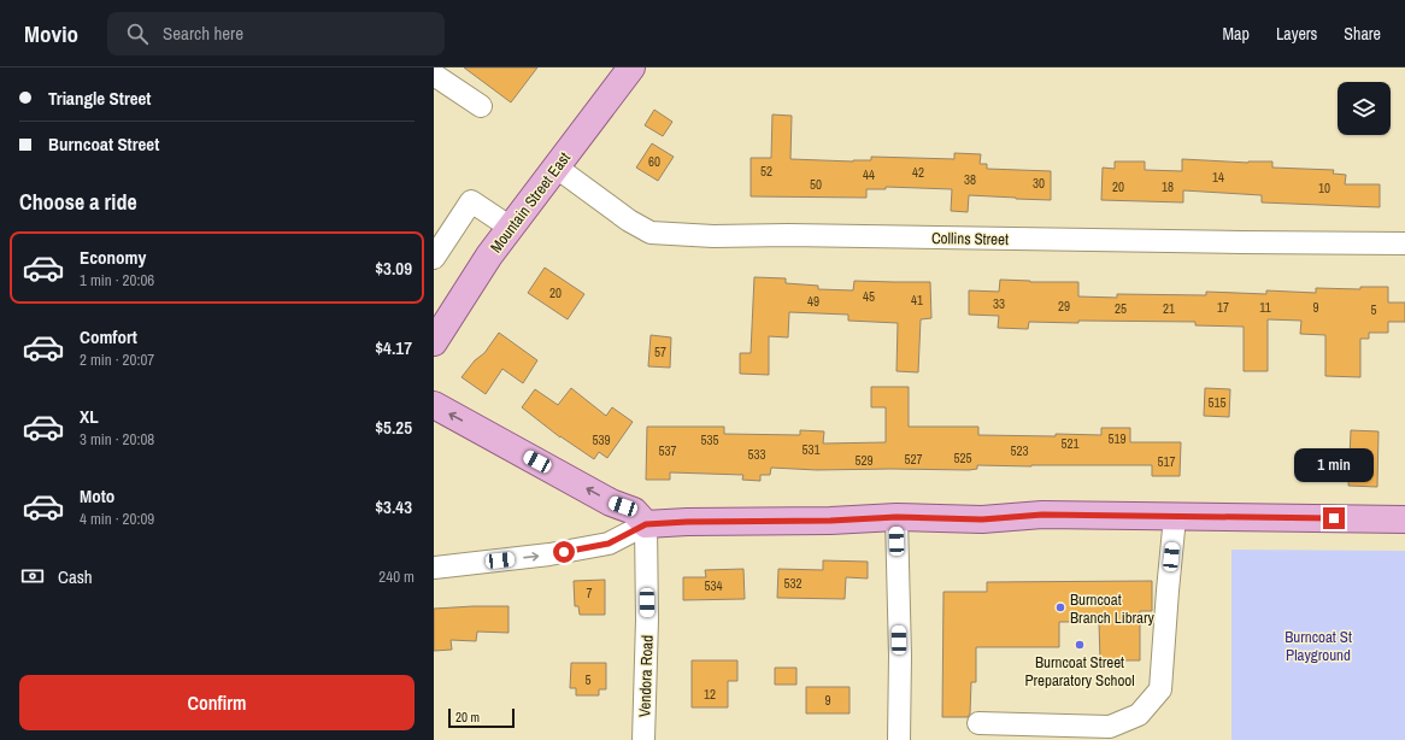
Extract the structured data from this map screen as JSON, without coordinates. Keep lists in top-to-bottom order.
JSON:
{
  "streets": {
    "main road": ["Mountain Street East"],
    "street": ["Collins Street", "Vendora Road"]
  },
  "crossings": [
    ["Mountain Street East", "Collins Street"]
  ],
  "parks": ["Burncoat St Playground"],
  "places": ["Burncoat Branch Library", "Burncoat Street Preparatory School"],
  "house_numbers": [
    "60",
    "52",
    "42",
    "44",
    "14",
    "38",
    "30",
    "50",
    "20",
    "18",
    "10",
    "20",
    "45",
    "41",
    "49",
    "33",
    "29",
    "17",
    "11",
    "9",
    "25",
    "21",
    "5",
    "57",
    "515",
    "519",
    "539",
    "535",
    "521",
    "531",
    "537",
    "523",
    "533",
    "525",
    "527",
    "529",
    "517",
    "532",
    "534",
    "7",
    "5",
    "12",
    "9"
  ],
  "scale_bar": "20 m",
  "page": {
    "header": "Movio",
    "search": "Search here",
    "nav": ["Map", "Layers", "Share"],
    "banner": ["Triangle Street", "Burncoat Street"],
    "heading": "Choose a ride",
    "list": [
      {
        "name": "Economy",
        "note": "1 min · 20:06",
        "value": "$3.09"
      },
      {
        "name": "Comfort",
        "note": "2 min · 20:07",
        "value": "$4.17"
      },
      {
        "name": "XL",
        "note": "3 min · 20:08",
        "value": "$5.25"
      },
      {
        "name": "Moto",
        "note": "4 min · 20:09",
        "value": "$3.43"
      }
    ],
    "bubble": "1 min",
    "pay": ["Cash", "240 m"],
    "buttons": "Confirm",
    "scale": "20 m"
  }
}
